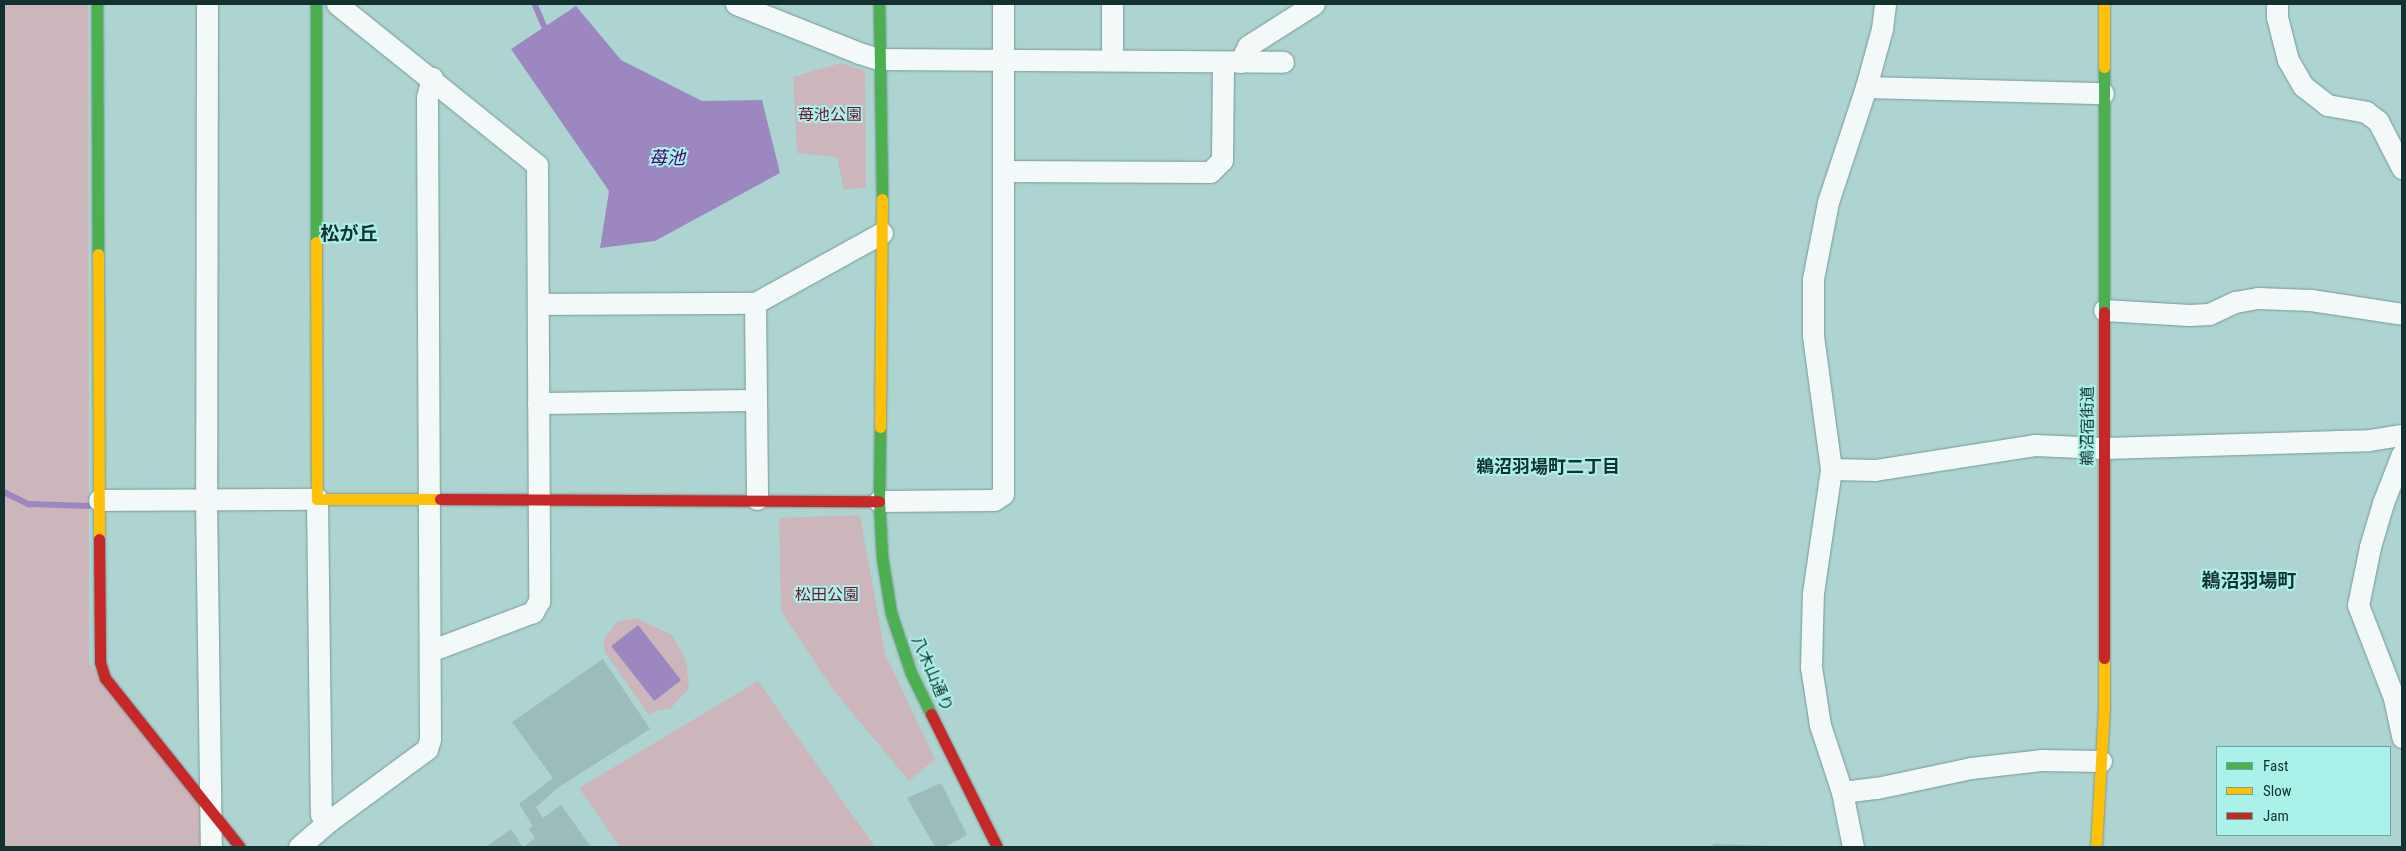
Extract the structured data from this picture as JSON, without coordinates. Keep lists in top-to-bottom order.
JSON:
{
  "streets": {
    "street": ["鵜沼宿街道", "八木山通り"]
  },
  "districts": ["松が丘", "鵜沼羽場町二丁目", "鵜沼羽場町"],
  "water": ["苺池"],
  "parks": ["苺池公園", "松田公園"],
  "legend": ["Fast", "Slow", "Jam"]
}
